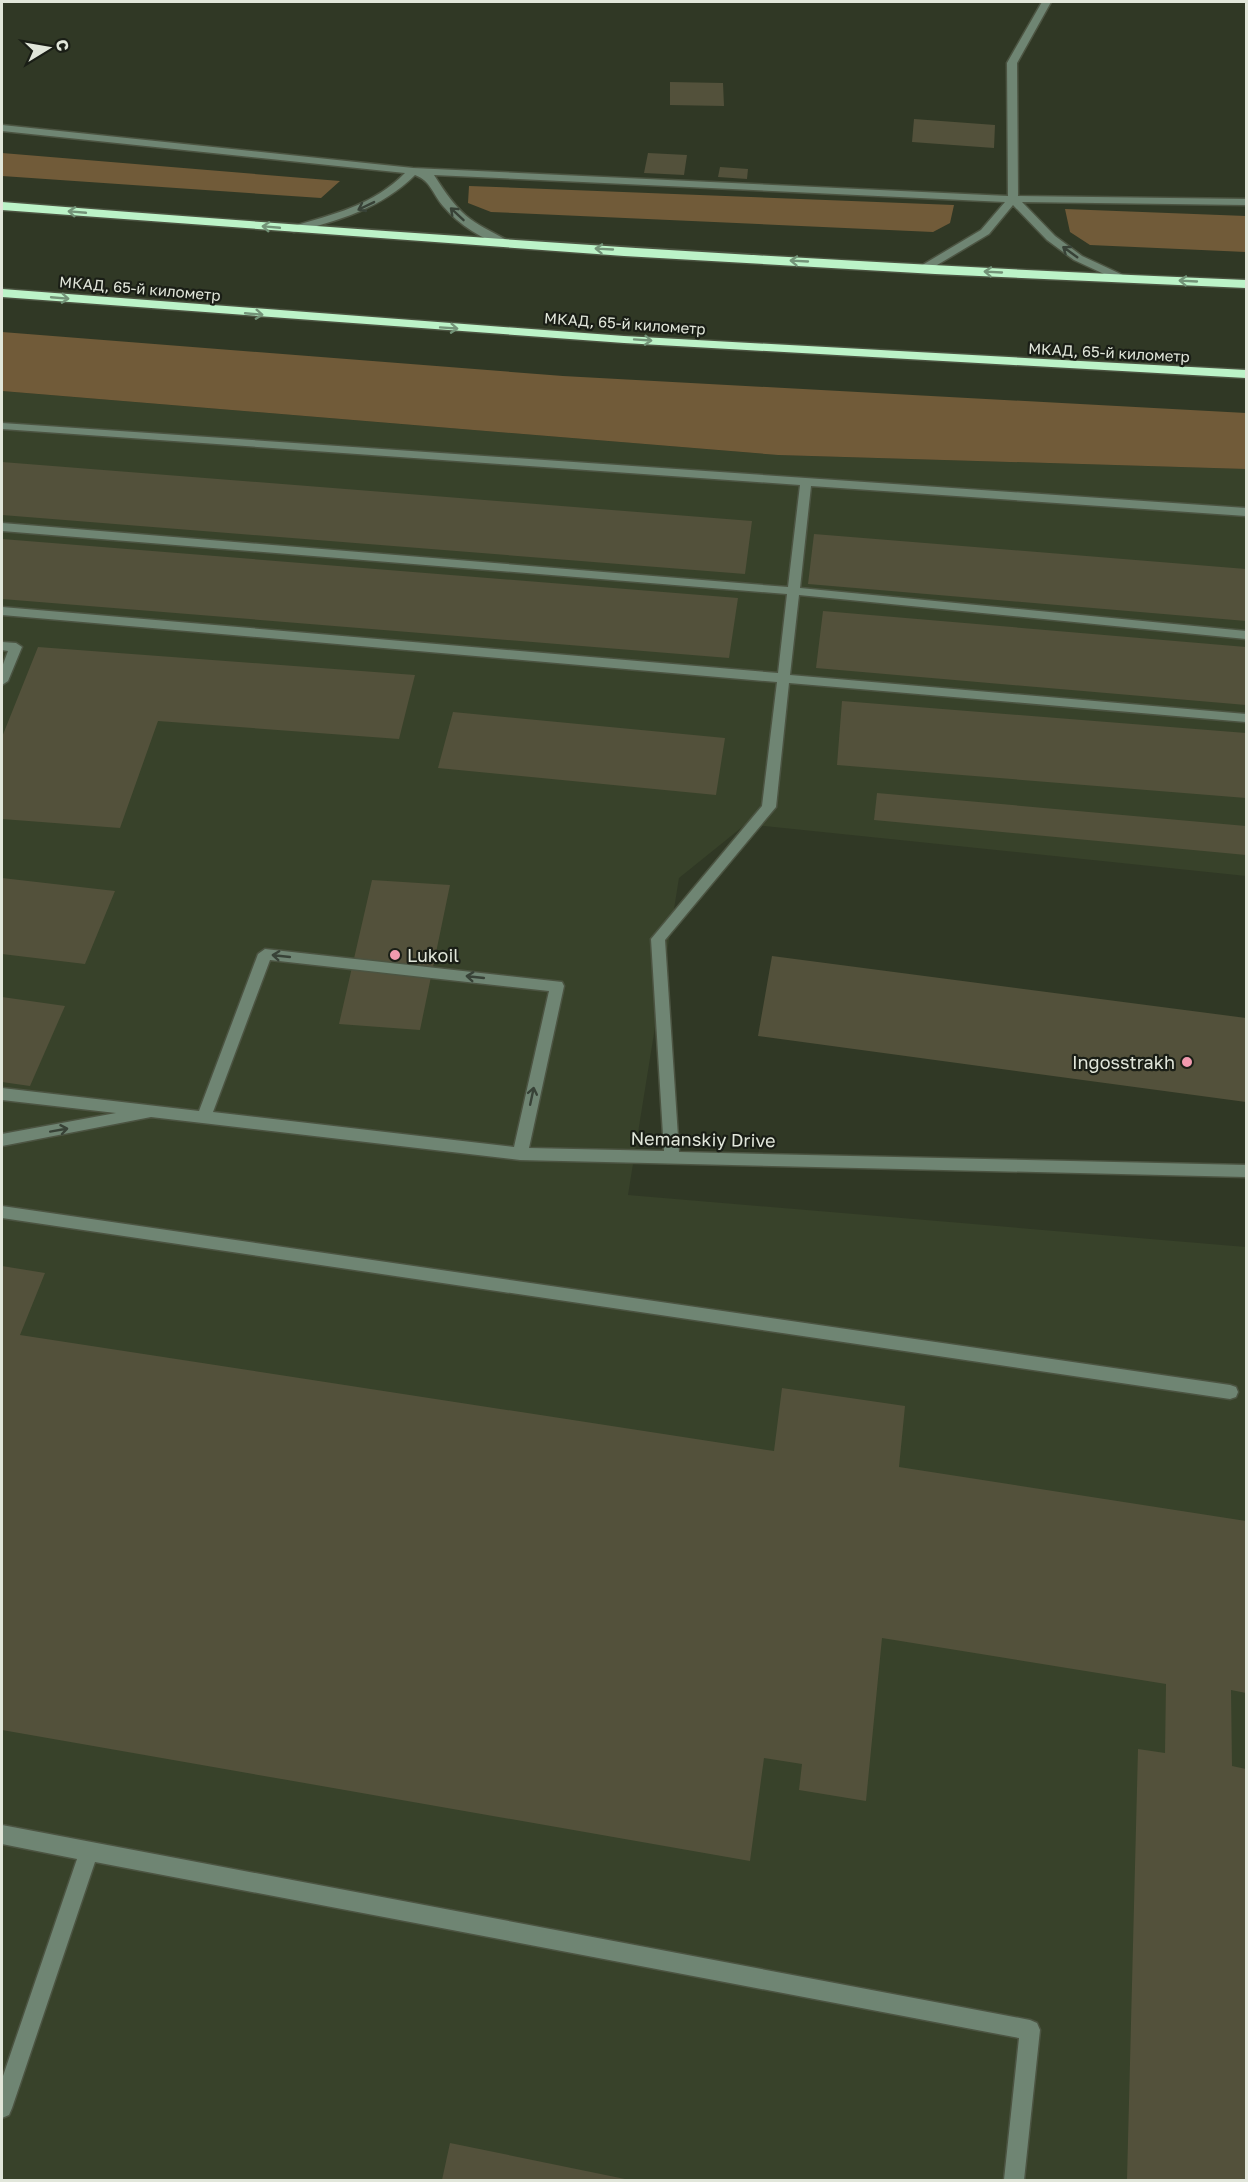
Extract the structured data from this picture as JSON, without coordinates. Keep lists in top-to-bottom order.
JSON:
{
  "streets": {
    "highway": ["МКАД, 65-й километр"],
    "lane": ["Nemanskiy Drive"]
  },
  "places": ["Lukoil", "Ingosstrakh"],
  "north": "right"
}
